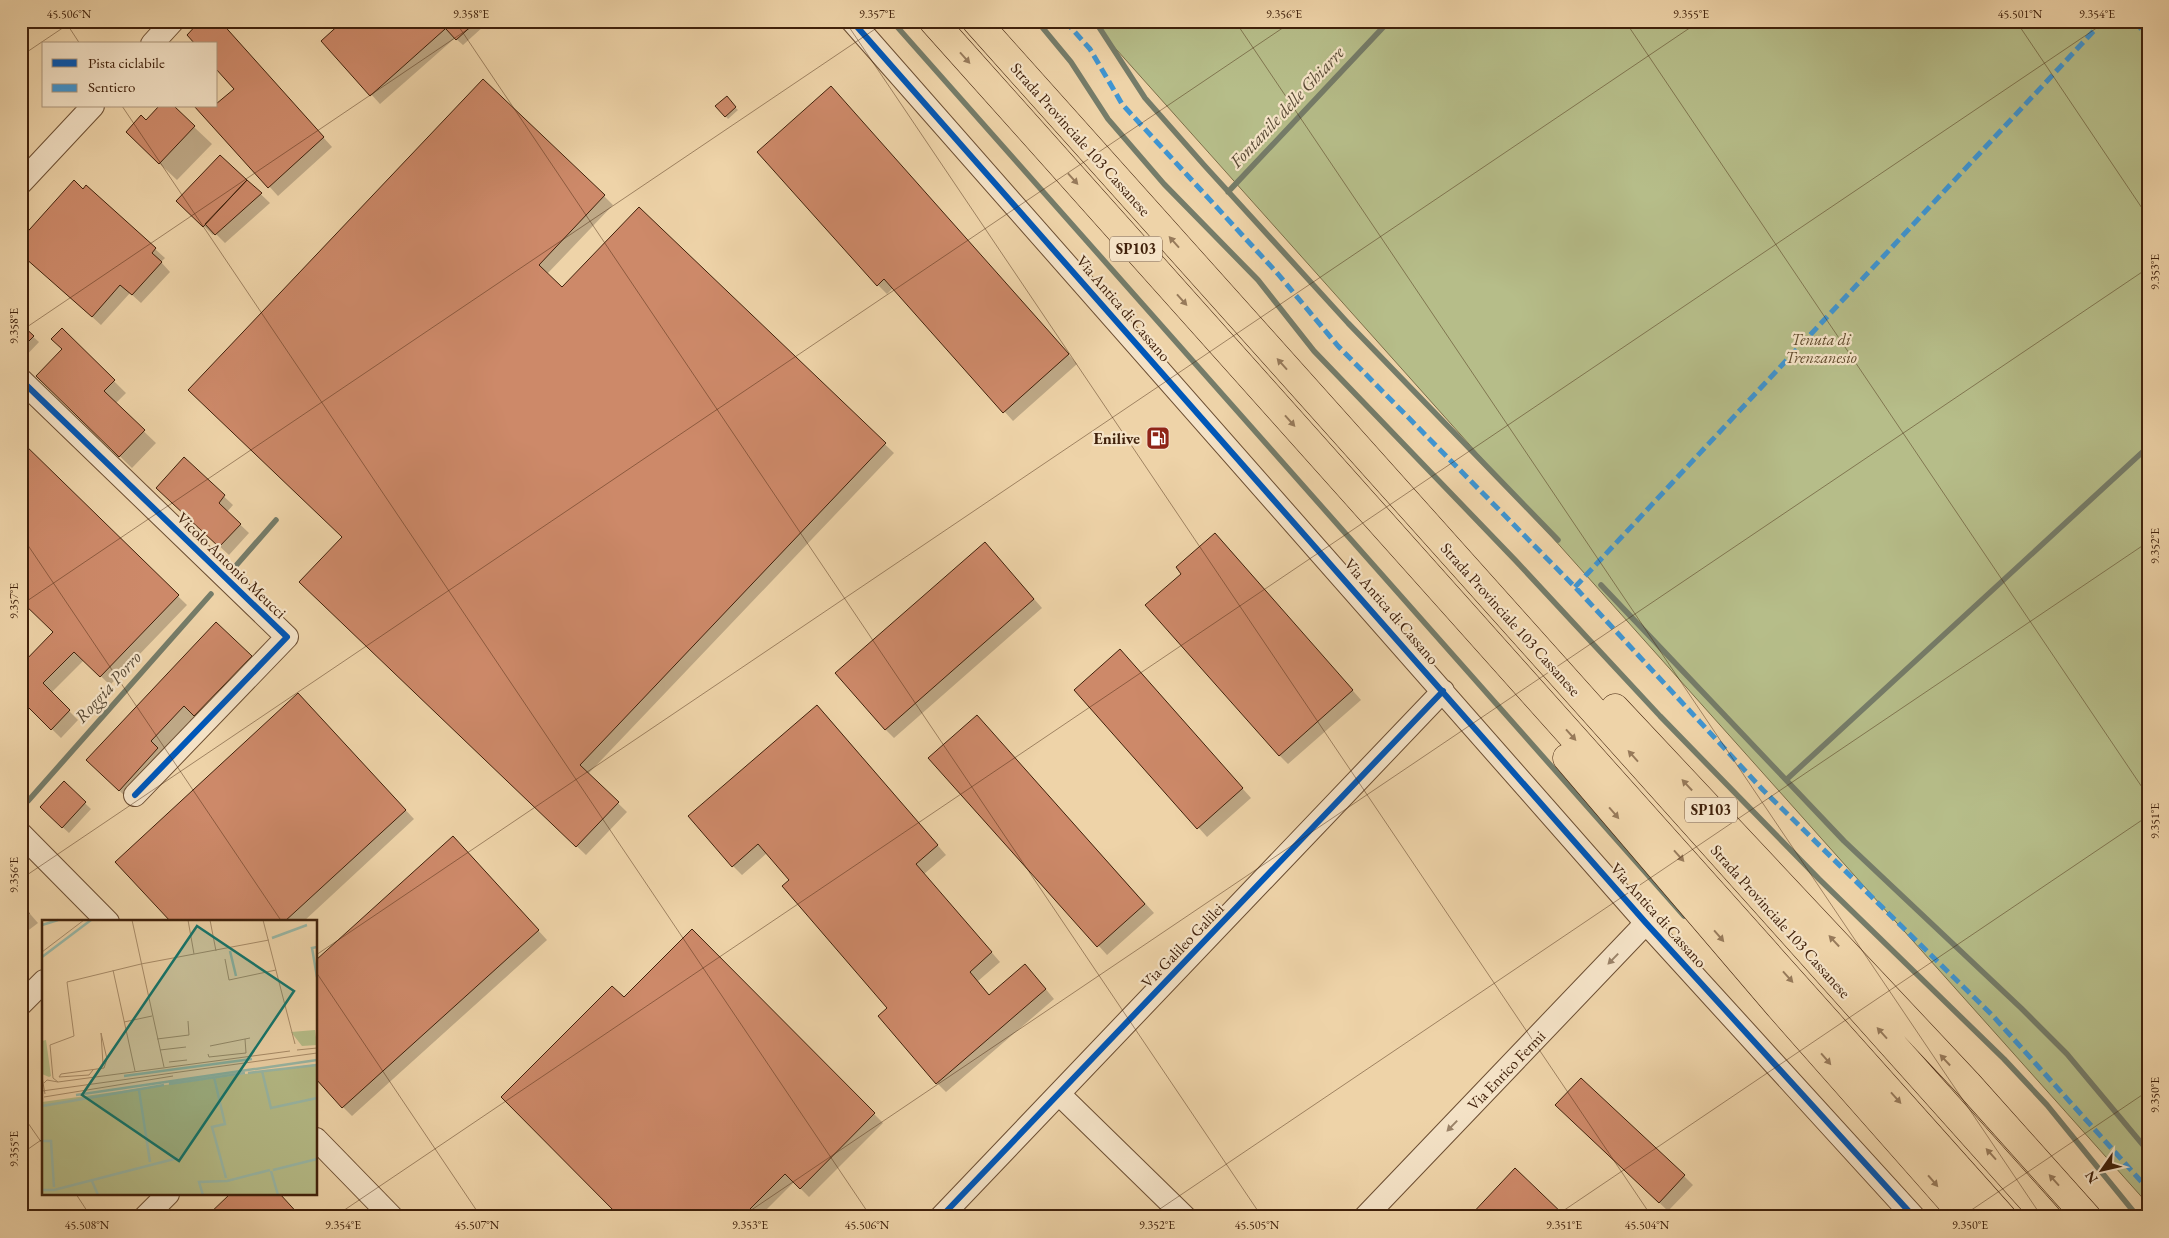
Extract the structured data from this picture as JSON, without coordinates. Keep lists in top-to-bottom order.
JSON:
{
  "streets": {
    "highway": ["Strada Provinciale 103 Cassanese", "SP103"],
    "street": [
      "Via Antica di Cassano",
      "Vicolo Antonio Meucci",
      "Via Galileo Galilei",
      "Via Enrico Fermi"
    ]
  },
  "crossings": [
    ["Strada Provinciale 103 Cassanese", "SP103"],
    ["Via Antica di Cassano", "Via Galileo Galilei"],
    ["Via Antica di Cassano", "Via Enrico Fermi"]
  ],
  "one_way": ["Via Enrico Fermi"],
  "water": ["Fontanile delle Ghiarre", "Roggia Porro"],
  "parks": ["Tenuta di Trenzanesio"],
  "places": {
    "fuel station": ["Enilive"]
  },
  "legend": ["Pista ciclabile", "Sentiero"],
  "north": "bottom left",
  "coordinates": [
    "45.506°N",
    "9.358°E",
    "9.357°E",
    "9.356°E",
    "9.355°E",
    "45.501°N",
    "9.354°E",
    "9.353°E",
    "9.352°E",
    "9.351°E",
    "9.350°E",
    "45.508°N",
    "45.507°N",
    "45.505°N",
    "45.504°N"
  ]
}
